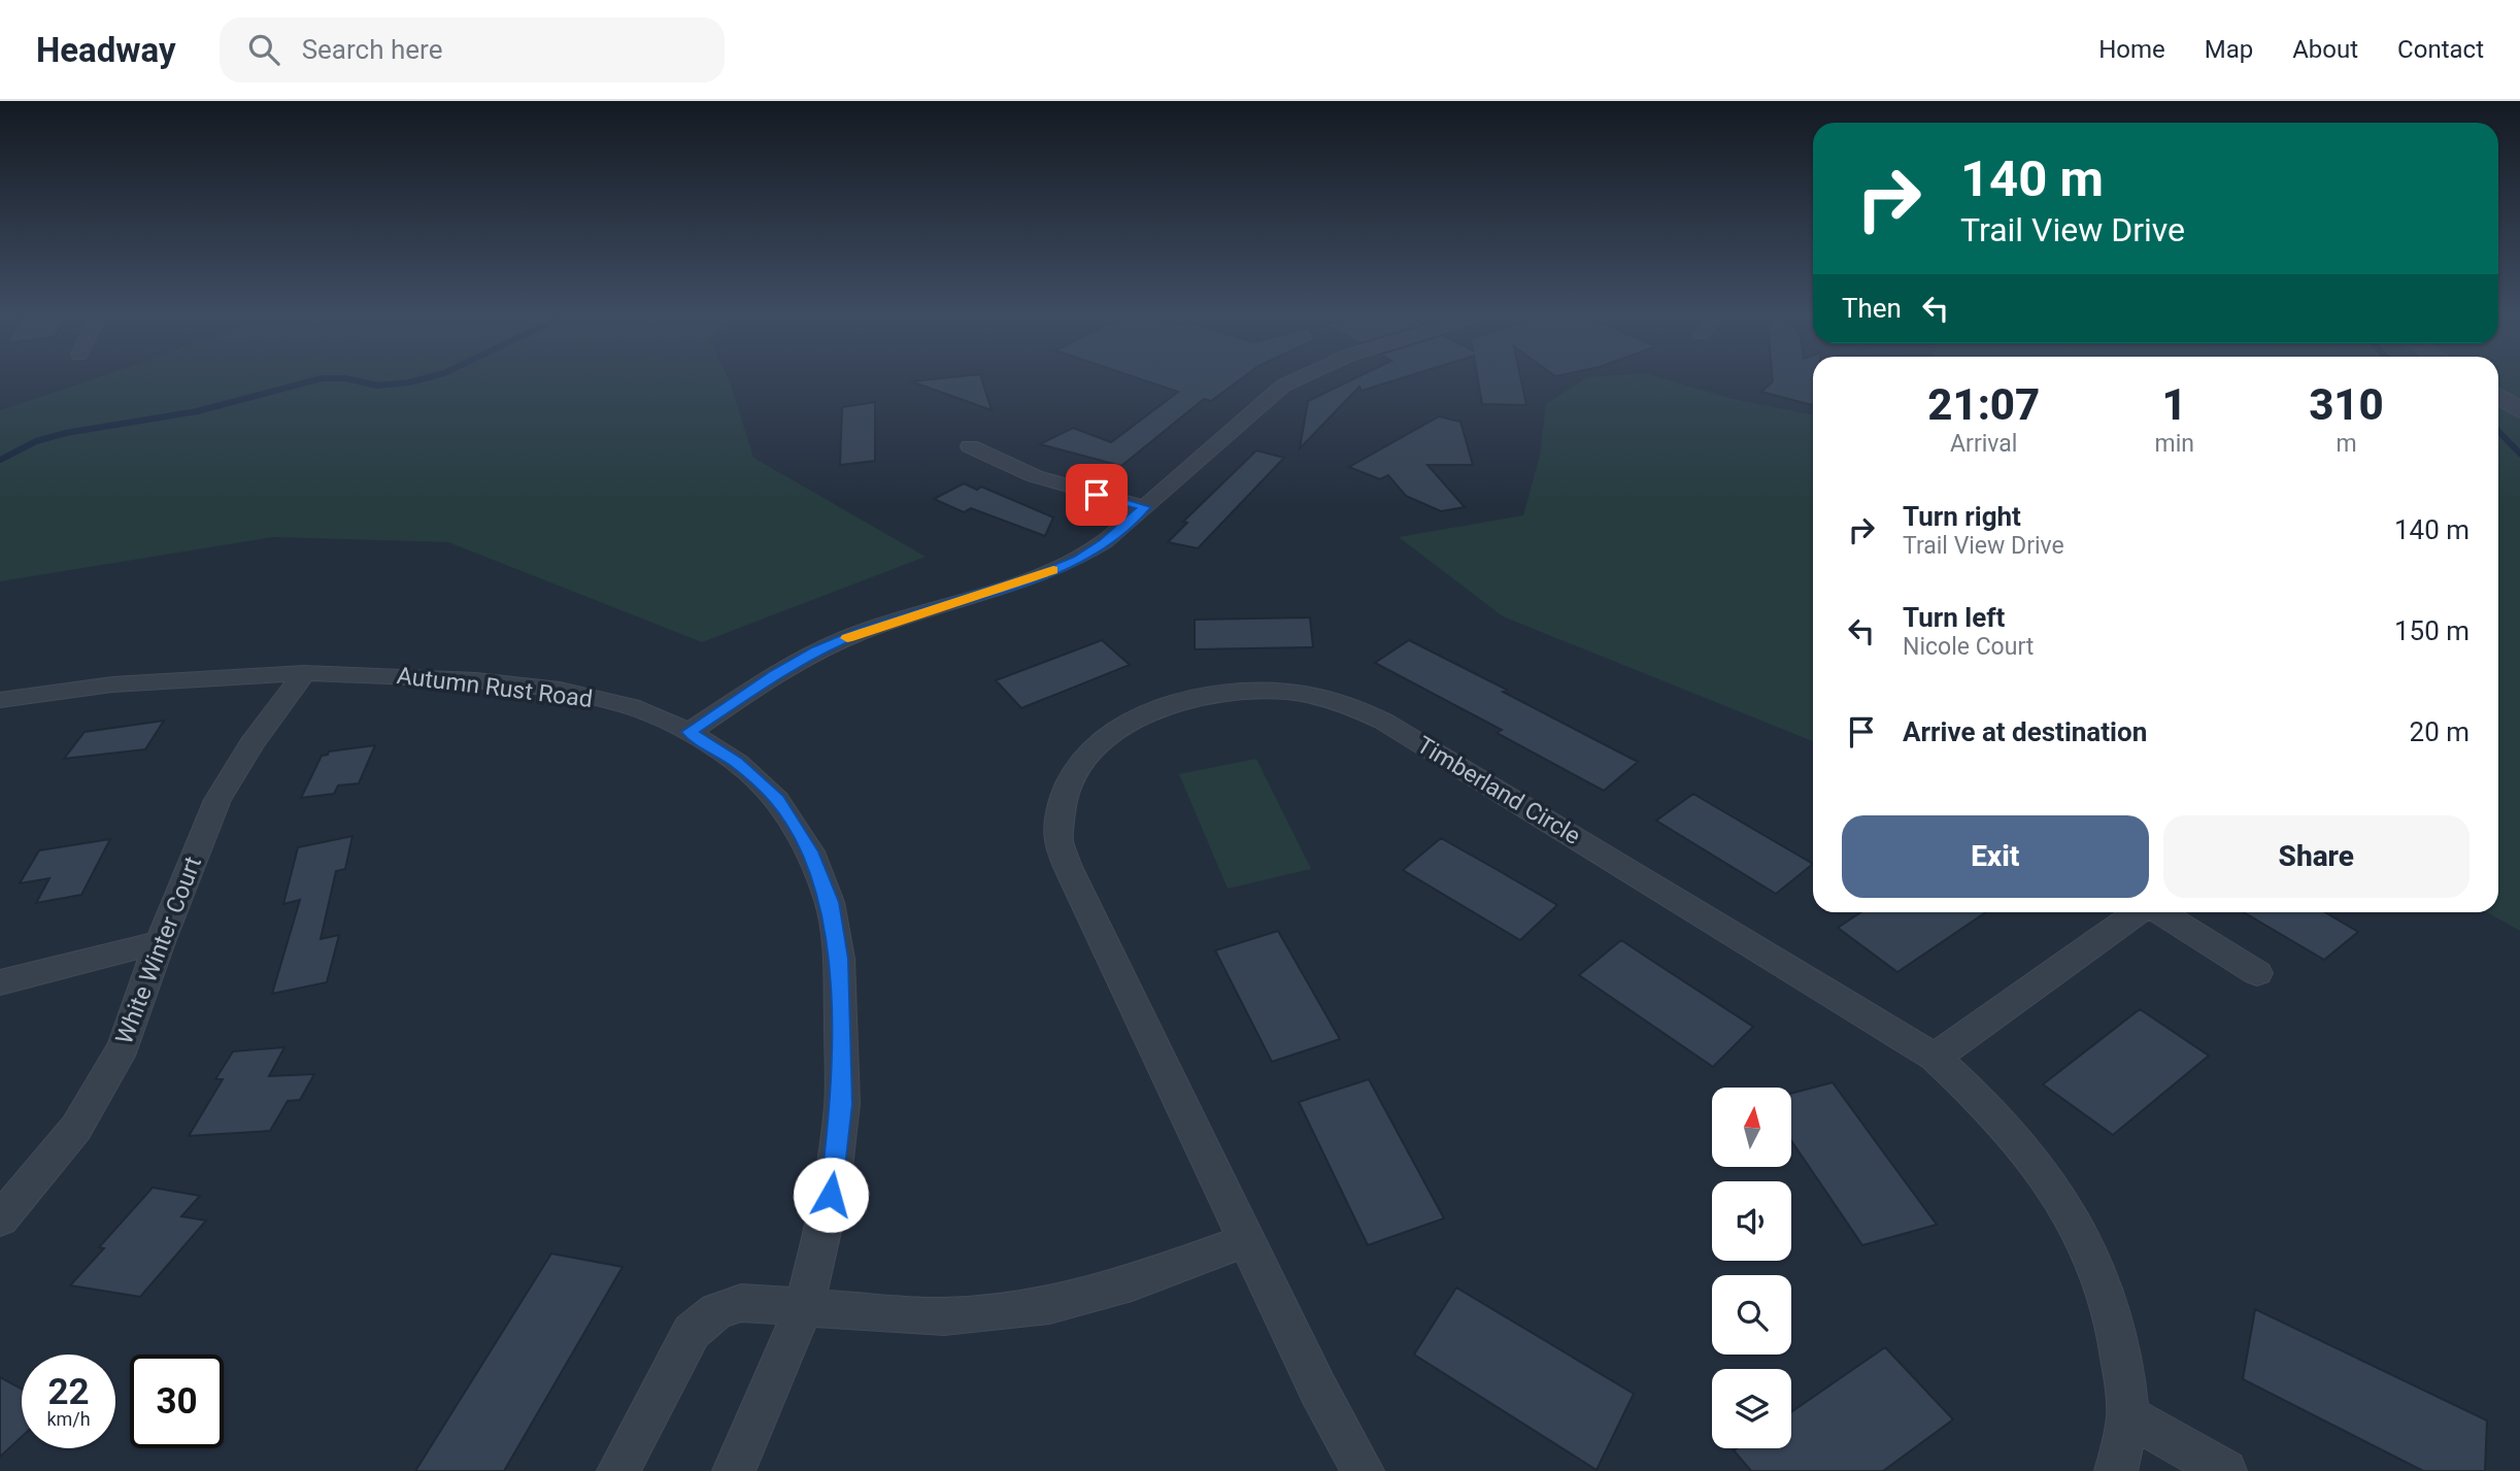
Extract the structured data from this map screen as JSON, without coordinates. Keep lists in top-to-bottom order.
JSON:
{
  "streets": {
    "street": ["Autumn Rust Road", "Timberland Circle", "White Winter Court"]
  },
  "crossings": [
    ["Autumn Rust Road", "White Winter Court"]
  ],
  "north": "top",
  "page": {
    "header": "Headway",
    "search": "Search here",
    "nav": [
      "Home",
      "Map",
      "About",
      "Contact"
    ],
    "turn": ["140 m", "Trail View Drive"],
    "then": "Then",
    "eta": [
      "21:07",
      "Arrival",
      "1",
      "min",
      "310",
      "m"
    ],
    "list": [
      {
        "name": "Turn right",
        "note": "Trail View Drive",
        "value": "140 m"
      },
      {
        "name": "Turn left",
        "note": "Nicole Court",
        "value": "150 m"
      },
      {
        "name": "Arrive at destination",
        "value": "20 m"
      }
    ],
    "buttons": ["Exit", "Share"],
    "speed": "22 km/h",
    "limit": "30"
  }
}
